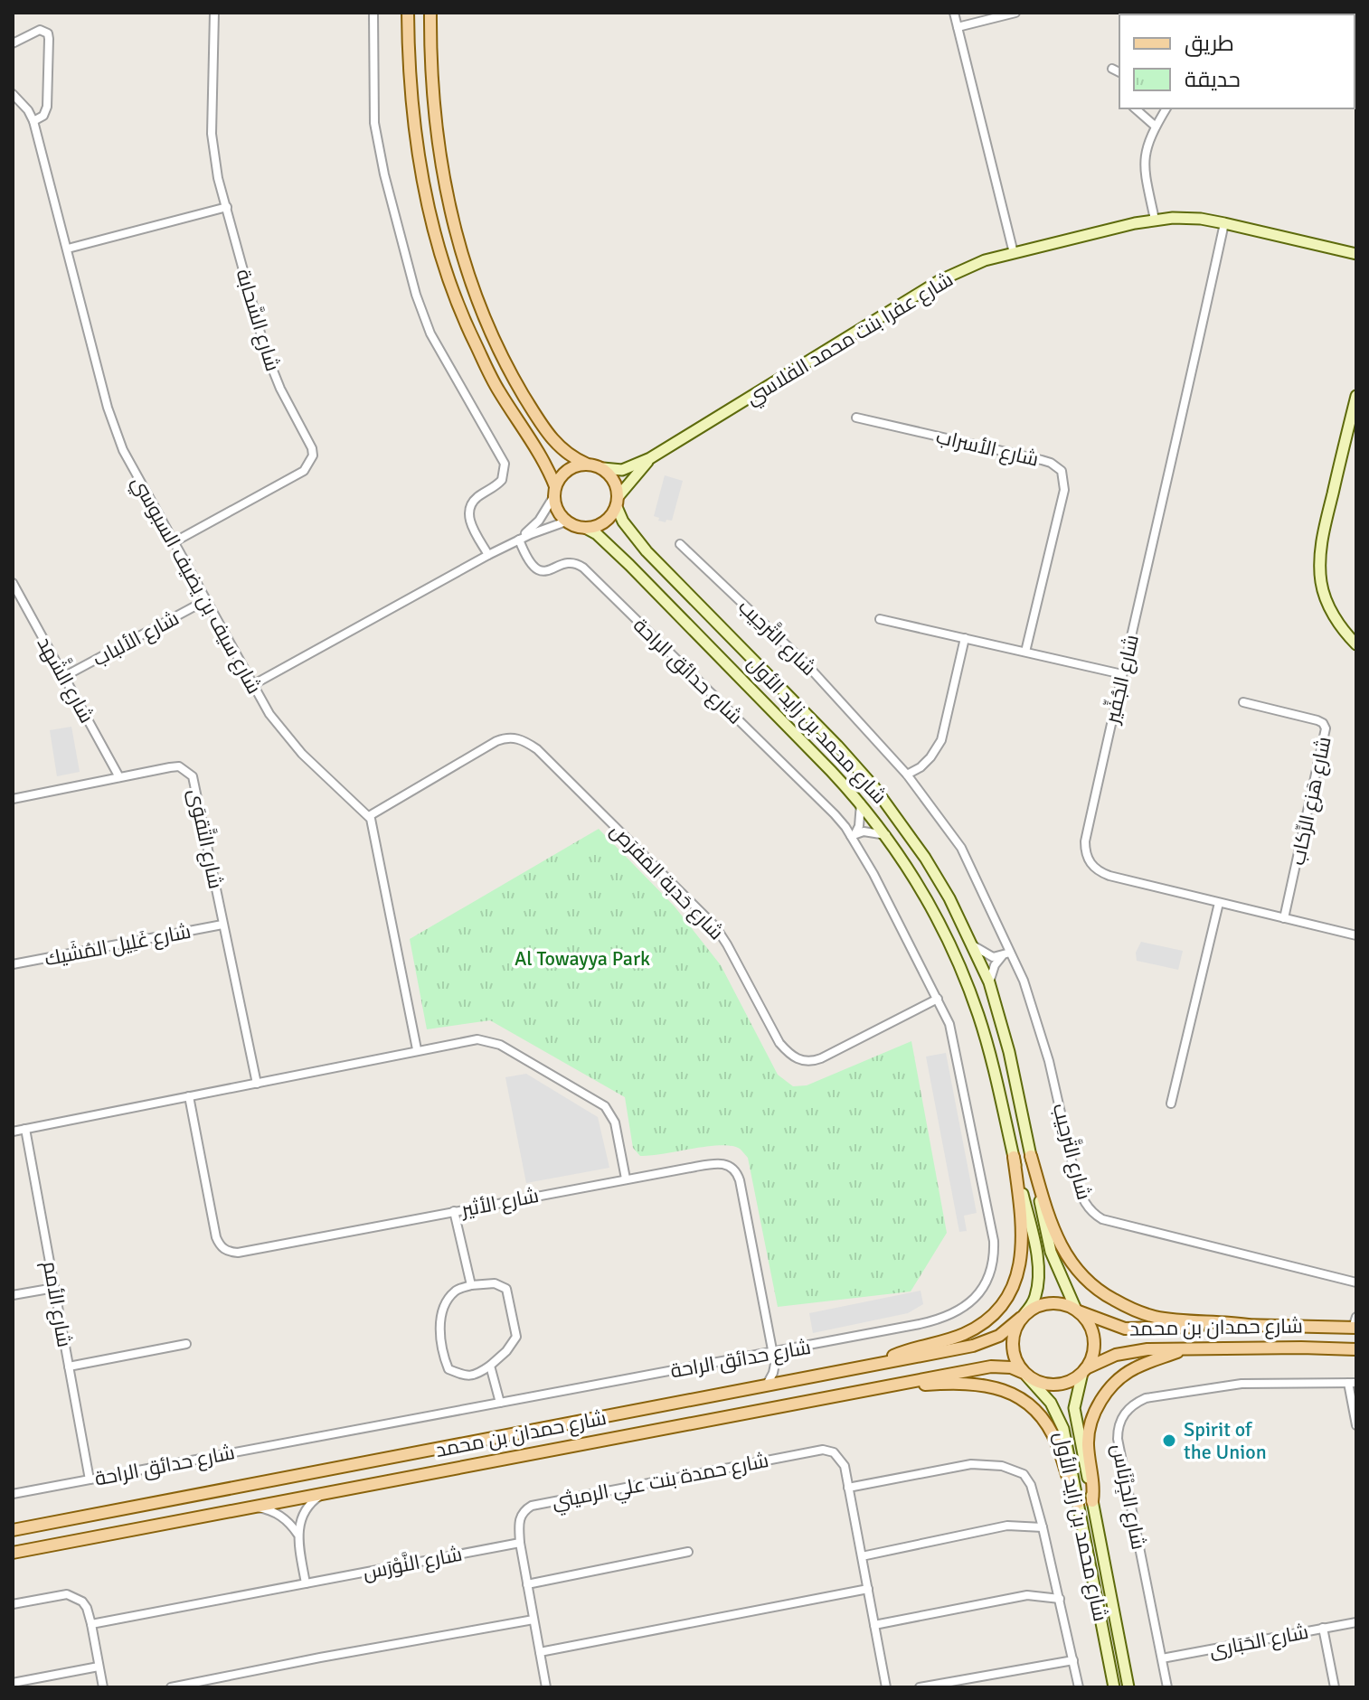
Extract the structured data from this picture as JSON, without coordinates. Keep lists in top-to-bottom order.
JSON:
{
  "streets": {
    "main road": ["شارع عفرا بنت محمد الفلاسي", "شارع محمد بن زايد الأول", "شارع حمدان بن محمد"],
    "street": [
      "شارع السَّحابة",
      "شارع الأسراب",
      "شارع سيف بن يضيف السبوسي",
      "شارع التَّرحِيب",
      "شارع الألباب",
      "شارع حدائق الراحة",
      "شارع الجُفِّير",
      "شارع الشَّهد",
      "شارع هَزع الرِّكاب",
      "شارع التَّقوَى",
      "شارع حَدبة المَفرَص",
      "شارع غَلِيل المُشَيك",
      "شارع الأثير",
      "شارع الأمم",
      "شارع حمدة بنت علي الرميثي",
      "شارع الجِرْنَاس",
      "شارع النَّوْرَس",
      "شارع الحَبَارى"
    ]
  },
  "crossings": [
    ["شارع السَّحابة", "شارع سيف بن يضيف السبوسي"],
    ["شارع عفرا بنت محمد الفلاسي", "شارع الجُفِّير"],
    ["شارع عفرا بنت محمد الفلاسي", "شارع محمد بن زايد الأول"],
    ["شارع سيف بن يضيف السبوسي", "شارع الألباب"],
    ["شارع سيف بن يضيف السبوسي", "شارع حَدبة المَفرَص"],
    ["شارع الألباب", "شارع الشَّهد"],
    ["شارع حدائق الراحة", "شارع حَدبة المَفرَص"],
    ["شارع حدائق الراحة", "شارع الأثير"],
    ["شارع حدائق الراحة", "شارع الأمم"],
    ["شارع الجُفِّير", "شارع هَزع الرِّكاب"],
    ["شارع الشَّهد", "شارع التَّقوَى"],
    ["شارع محمد بن زايد الأول", "شارع حمدان بن محمد"],
    ["شارع التَّقوَى", "شارع غَلِيل المُشَيك"],
    ["شارع حمدة بنت علي الرميثي", "شارع النَّوْرَس"],
    ["شارع الجِرْنَاس", "شارع الحَبَارى"]
  ],
  "parks": ["Al Towayya Park"],
  "places": ["Spirit of the Union"],
  "legend": ["طريق", "حديقة"]
}
